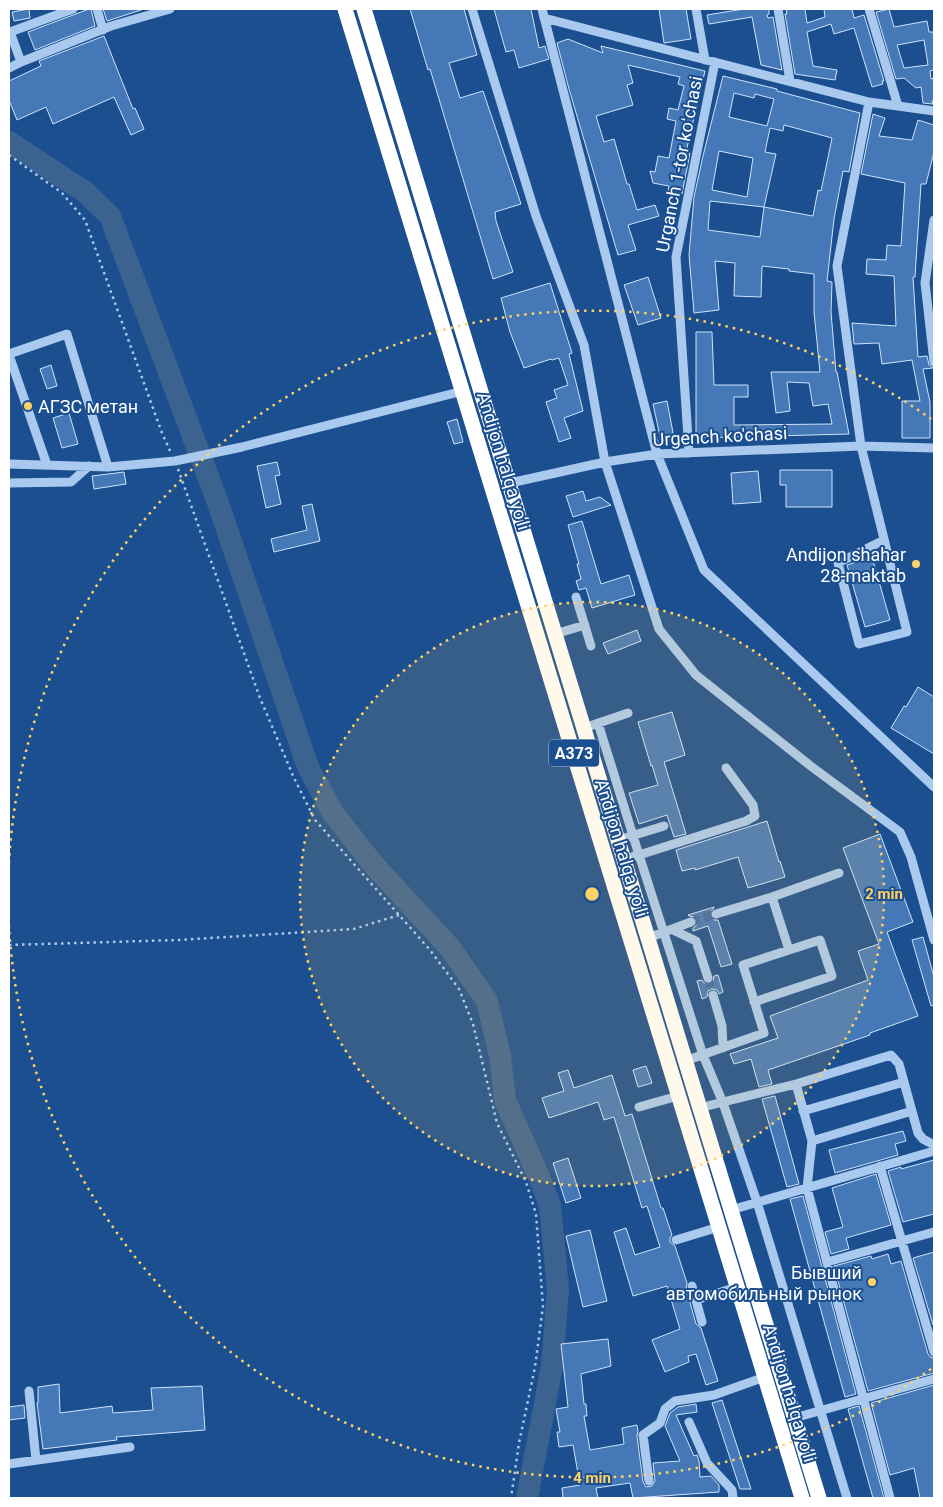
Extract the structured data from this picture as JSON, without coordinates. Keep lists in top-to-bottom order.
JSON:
{
  "streets": {
    "highway": ["Andijon halqa yo‘li", "A373"],
    "street": ["Urganch 1-tor koʻchasi", "Urgench ko'chasi"]
  },
  "crossings": [
    ["Urganch 1-tor koʻchasi", "Urgench ko'chasi"],
    ["Urgench ko'chasi", "Andijon halqa yo‘li"]
  ],
  "places": ["АГЗС метан", "Andijon shahar 28-maktab", "Бывший автомобильный рынок"],
  "rings": ["2 min", "4 min"]
}
